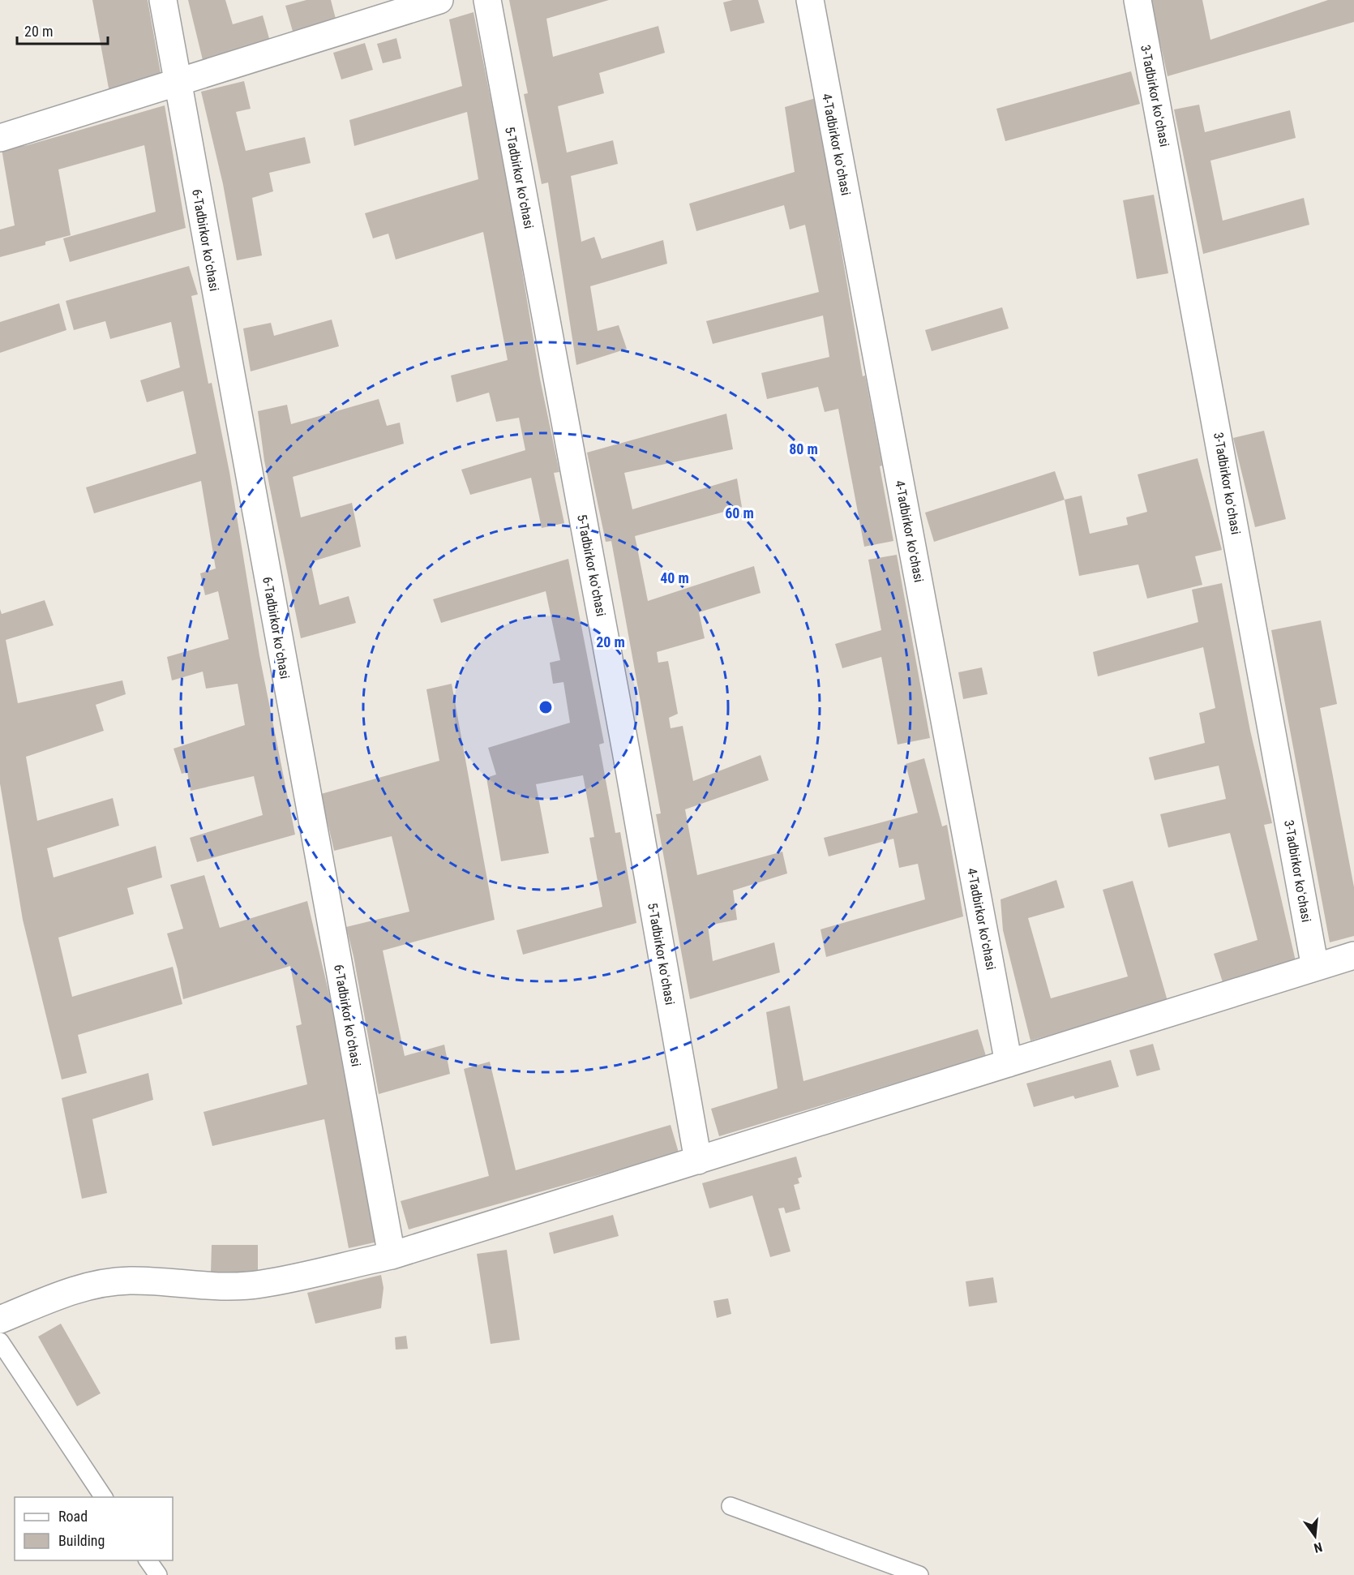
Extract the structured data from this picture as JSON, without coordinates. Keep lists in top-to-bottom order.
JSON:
{
  "streets": {
    "street": [
      "3-Tadbirkor koʻchasi",
      "4-Tadbirkor koʻchasi",
      "5-Tadbirkor koʻchasi",
      "6-Tadbirkor koʻchasi"
    ]
  },
  "legend": ["Road", "Building"],
  "scale_bar": "20 m",
  "north": "bottom",
  "rings": [
    "80 m",
    "60 m",
    "40 m",
    "20 m"
  ]
}
